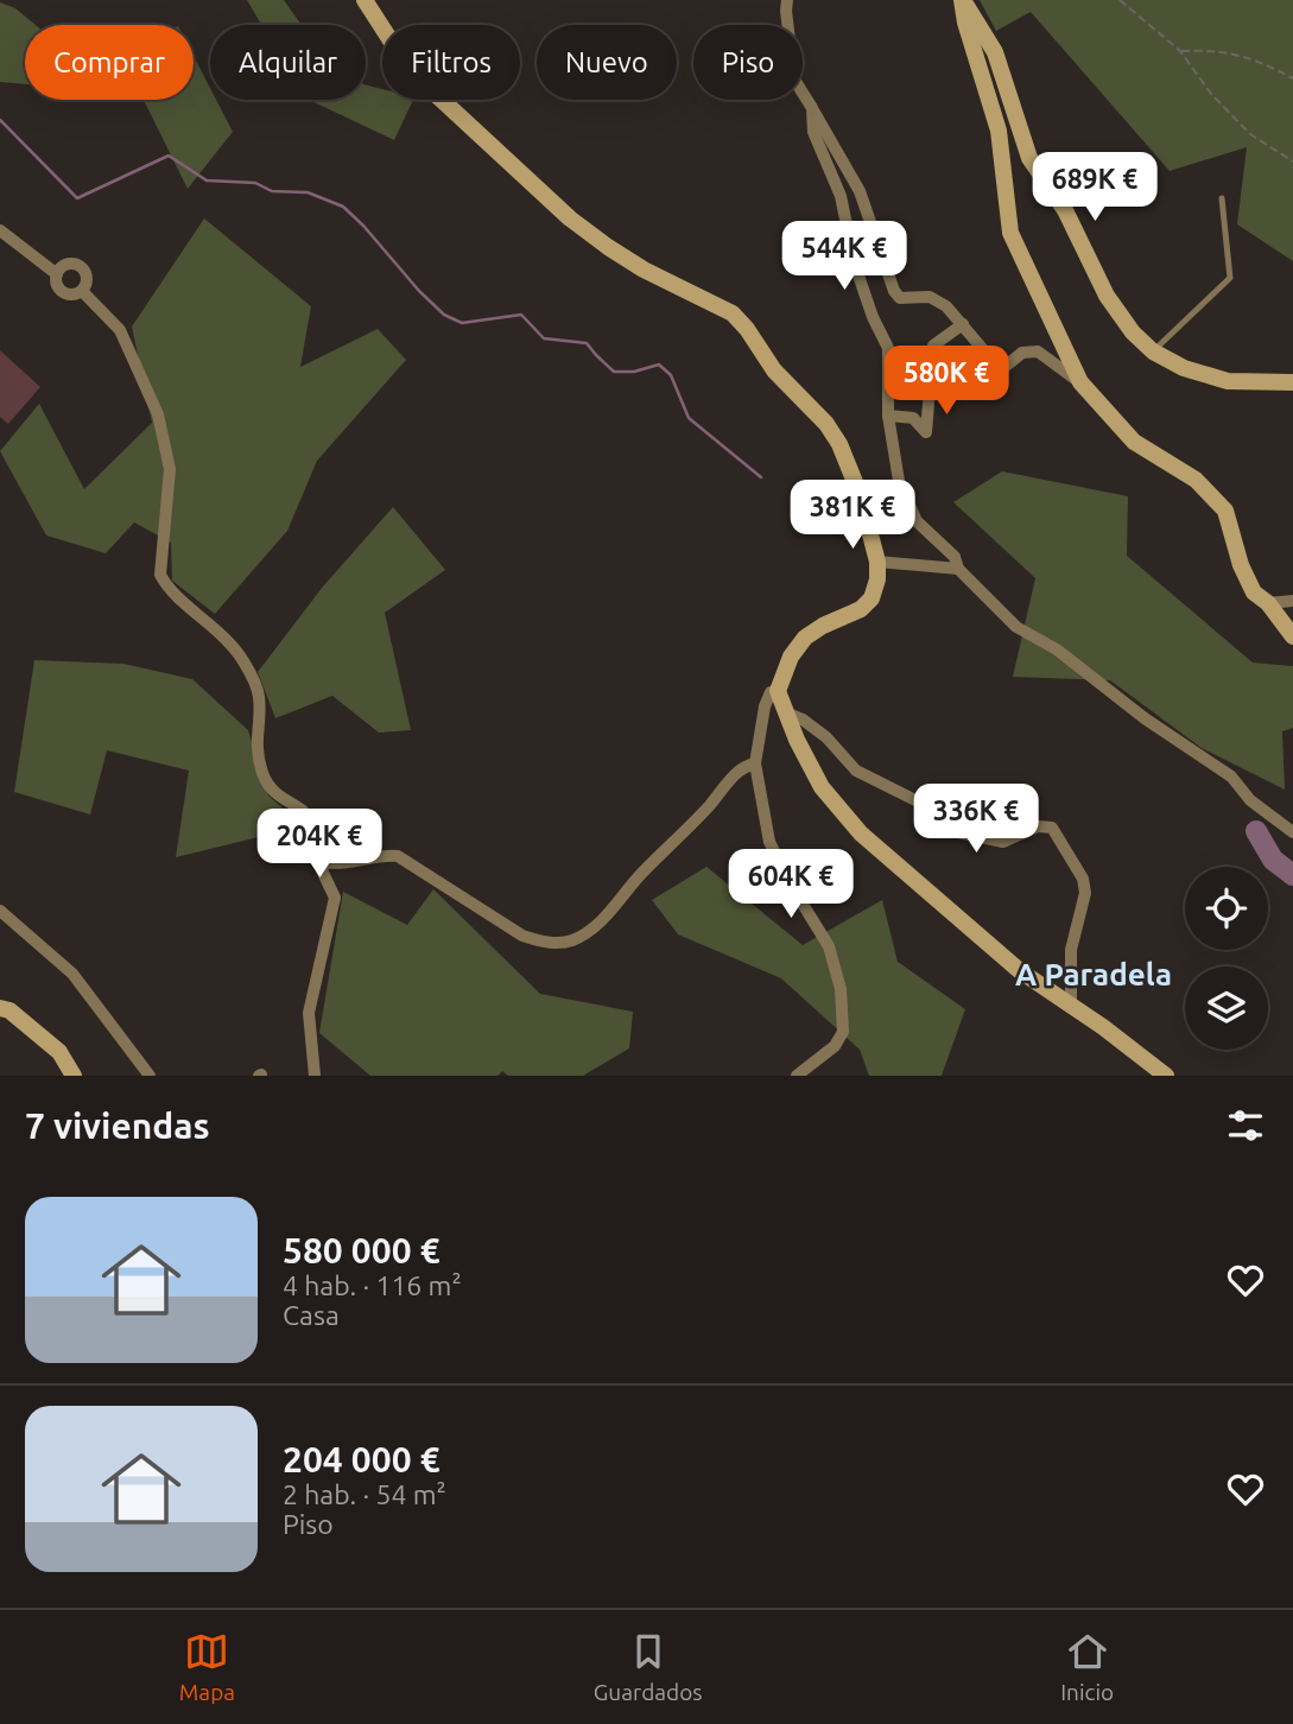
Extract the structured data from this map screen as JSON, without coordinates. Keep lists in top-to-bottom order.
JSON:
{
  "districts": ["A Paradela"],
  "page": {
    "chip": [
      "Comprar",
      "Alquilar",
      "Filtros",
      "Nuevo",
      "Piso"
    ],
    "price": [
      "689K €",
      "544K €",
      "580K €",
      "381K €",
      "336K €",
      "204K €",
      "604K €"
    ],
    "heading": "7 viviendas",
    "list": [
      {
        "name": "580 000 €",
        "note": "4 hab. · 116 m² · Casa"
      },
      {
        "name": "204 000 €",
        "note": "2 hab. · 54 m² · Piso"
      }
    ],
    "tabs": ["Mapa", "Guardados", "Inicio"]
  }
}
